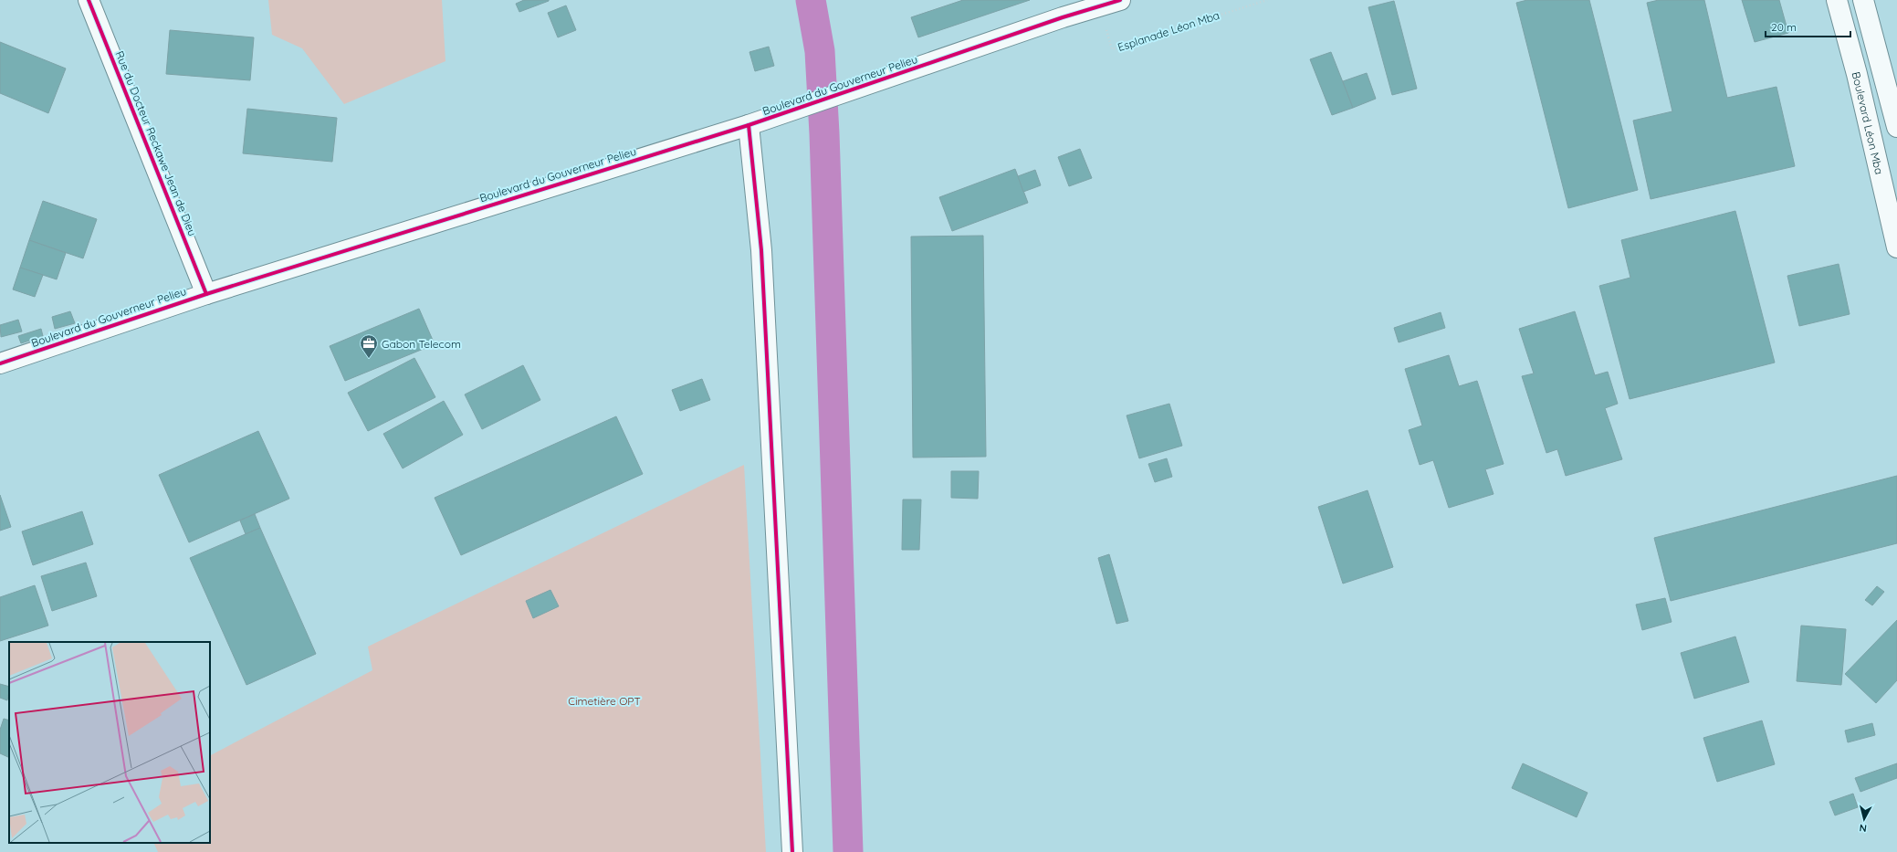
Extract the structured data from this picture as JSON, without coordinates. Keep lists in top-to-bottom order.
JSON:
{
  "streets": {
    "street": ["Boulevard du Gouverneur Pelieu", "Boulevard Léon Mba", "Rue du Docteur Reckawe Jean de Dieu"],
    "path": ["Esplanade Léon Mba"]
  },
  "crossings": [
    ["Esplanade Léon Mba", "Boulevard du Gouverneur Pelieu"],
    ["Boulevard du Gouverneur Pelieu", "Rue du Docteur Reckawe Jean de Dieu"]
  ],
  "parks": ["Cimetière OPT"],
  "places": {
    "office": ["Gabon Telecom"]
  },
  "scale_bar": "20 m",
  "north": "bottom"
}
